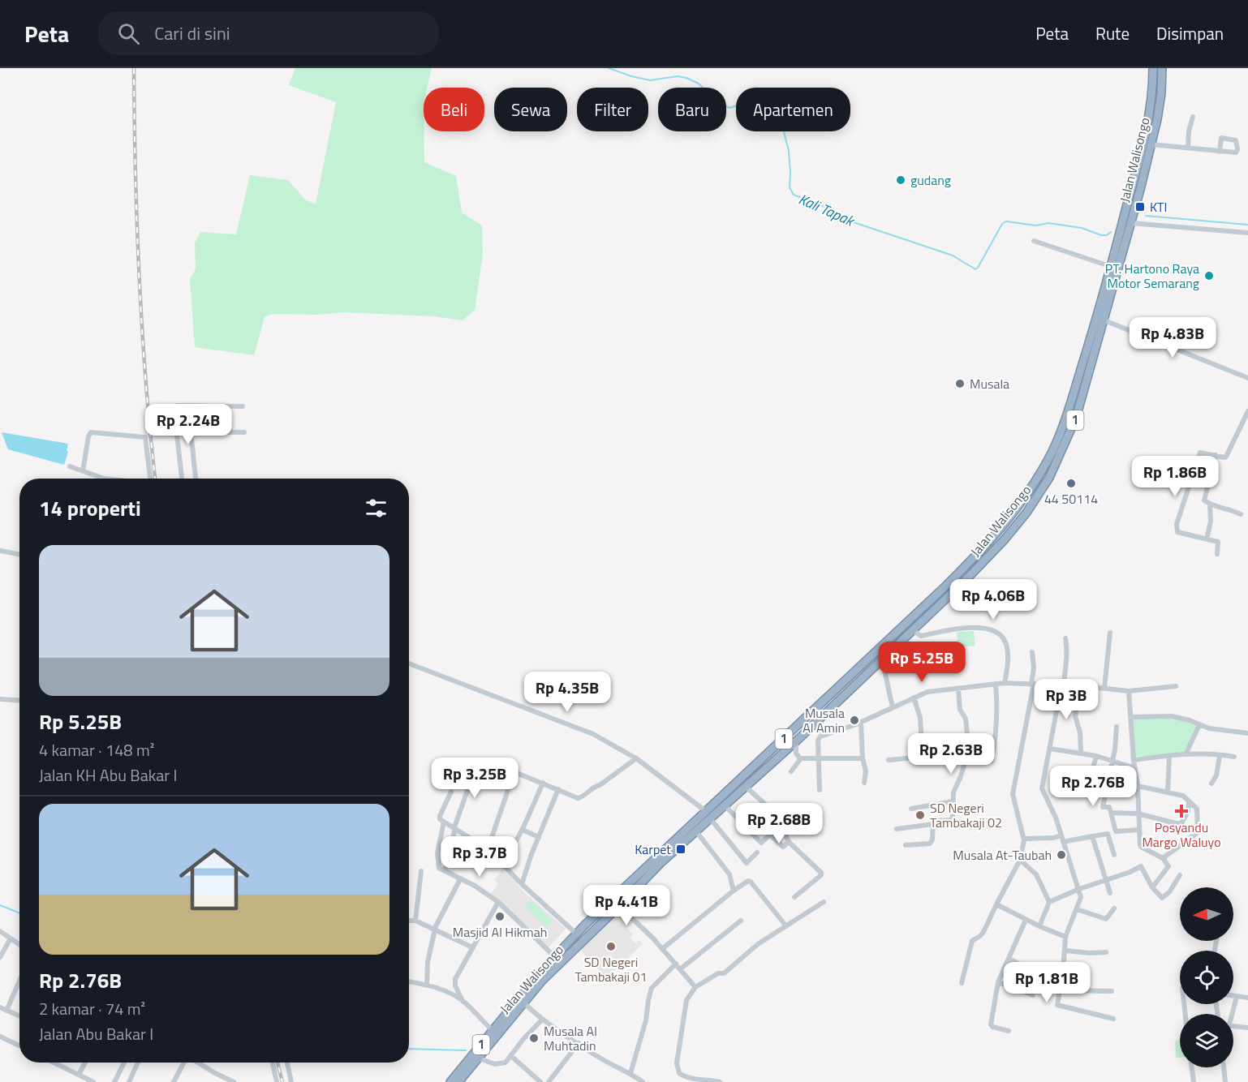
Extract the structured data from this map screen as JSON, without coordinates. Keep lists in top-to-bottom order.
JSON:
{
  "streets": {
    "highway": ["Jalan Walisongo", "1"]
  },
  "water": ["Kali Tapak"],
  "places": {
    "other": [
      "gudang",
      "PT. Hartono Raya Motor Semarang",
      "Musala",
      "44 50114",
      "Musala Al Amin",
      "SD Negeri Tambakaji 02",
      "Musala At-Taubah",
      "Masjid Al Hikmah",
      "SD Negeri Tambakaji 01",
      "Musala Al Muhtadin"
    ],
    "transit": ["KTI", "Karpet"],
    "health": ["Posyandu Margo Waluyo"]
  },
  "north": "left",
  "page": {
    "header": "Peta",
    "search": "Cari di sini",
    "nav": ["Peta", "Rute", "Disimpan"],
    "chip": [
      "Beli",
      "Sewa",
      "Filter",
      "Baru",
      "Apartemen"
    ],
    "price": [
      "Rp 4.83B",
      "Rp 2.24B",
      "Rp 1.86B",
      "Rp 4.06B",
      "Rp 5.25B",
      "Rp 4.35B",
      "Rp 3B",
      "Rp 2.63B",
      "Rp 3.25B",
      "Rp 2.76B",
      "Rp 2.68B",
      "Rp 3.7B",
      "Rp 4.41B",
      "Rp 1.81B"
    ],
    "heading": "14 properti",
    "list": [
      {
        "name": "Rp 5.25B",
        "note": "4 kamar · 148 m² · Jalan KH Abu Bakar I"
      },
      {
        "name": "Rp 2.76B",
        "note": "2 kamar · 74 m² · Jalan Abu Bakar I"
      }
    ]
  }
}
